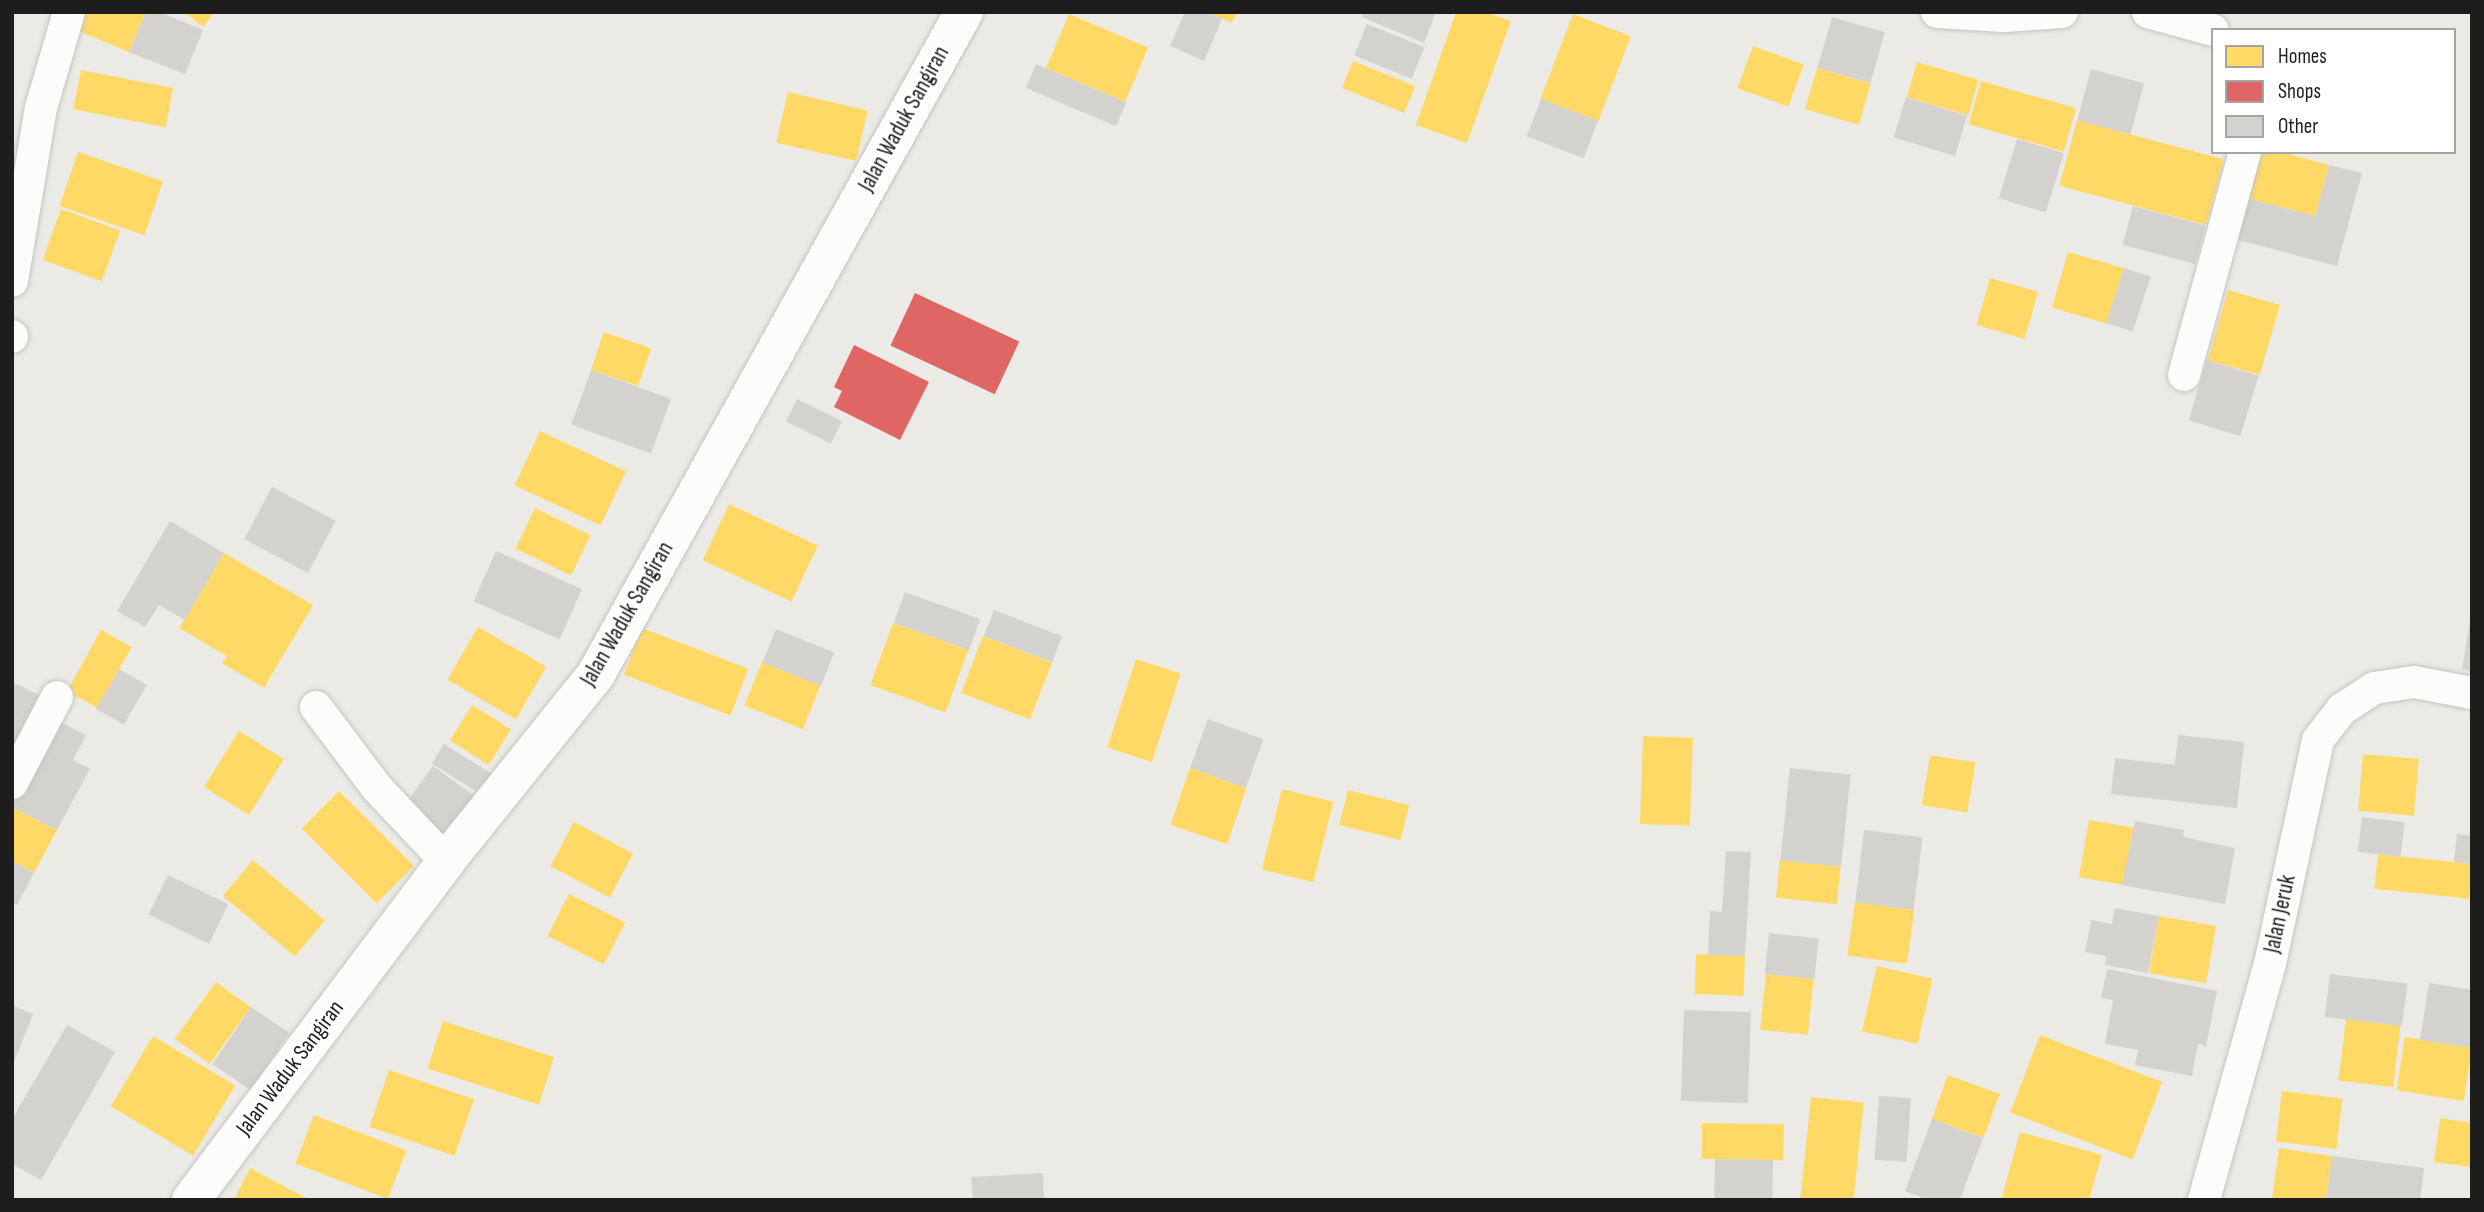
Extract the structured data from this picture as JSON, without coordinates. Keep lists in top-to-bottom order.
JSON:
{
  "streets": {
    "street": ["Jalan Waduk Sangiran", "Jalan Jeruk"]
  },
  "legend": ["Homes", "Shops", "Other"]
}
